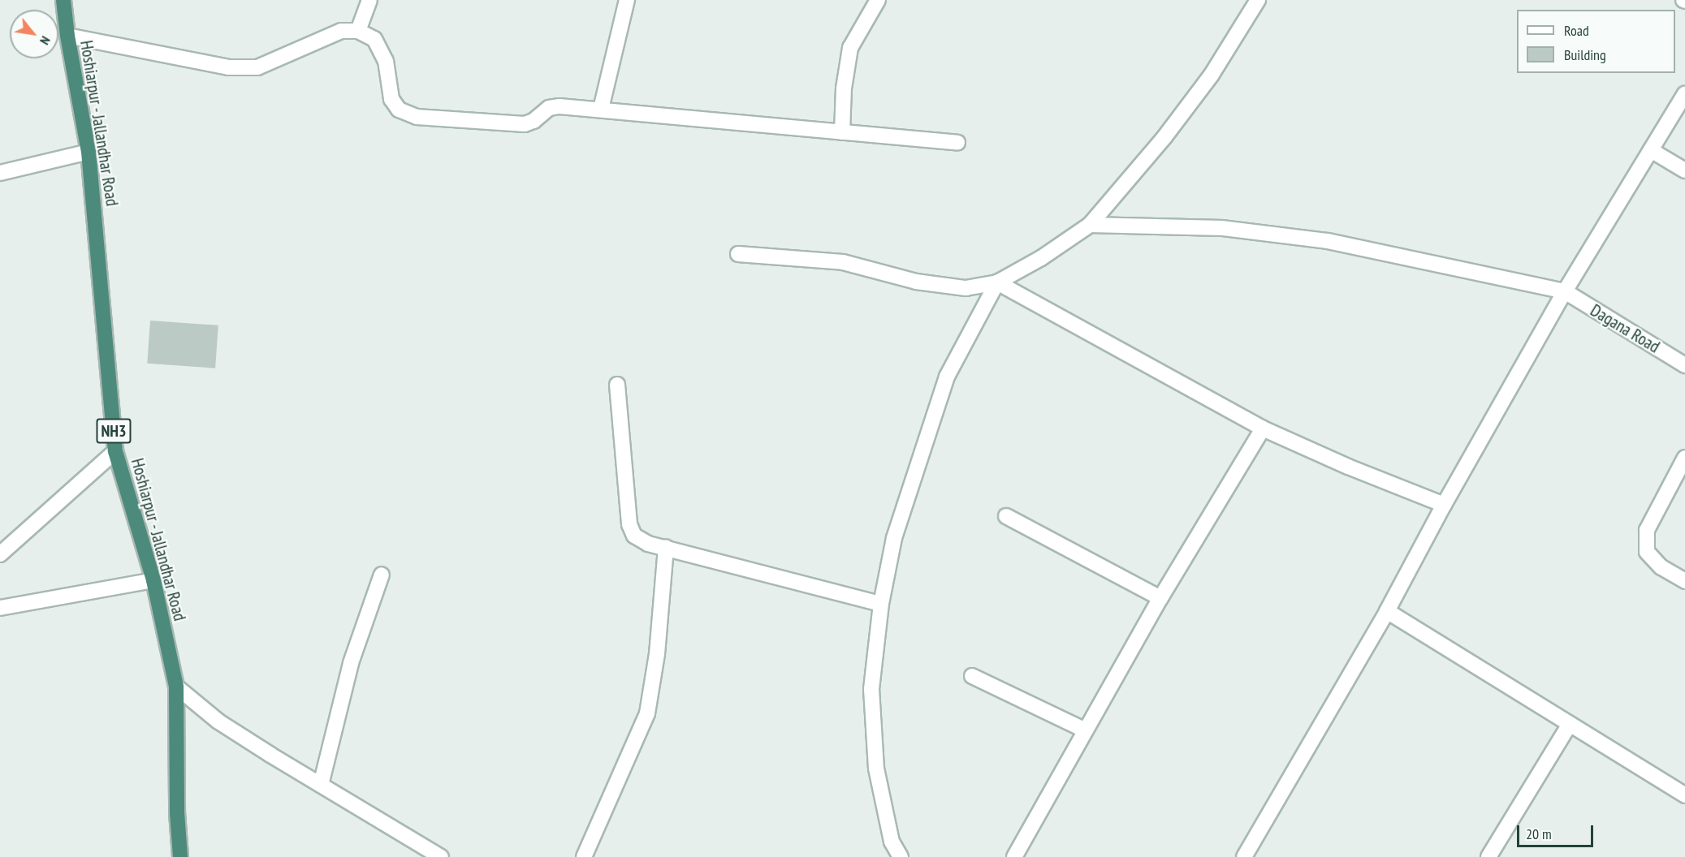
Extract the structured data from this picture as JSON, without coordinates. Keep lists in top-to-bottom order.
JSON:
{
  "streets": {
    "highway": ["Hoshiarpur - Jallandhar Road", "NH3"],
    "street": ["Dagana Road"]
  },
  "legend": ["Road", "Building"],
  "scale_bar": "20 m",
  "north": "bottom right"
}
